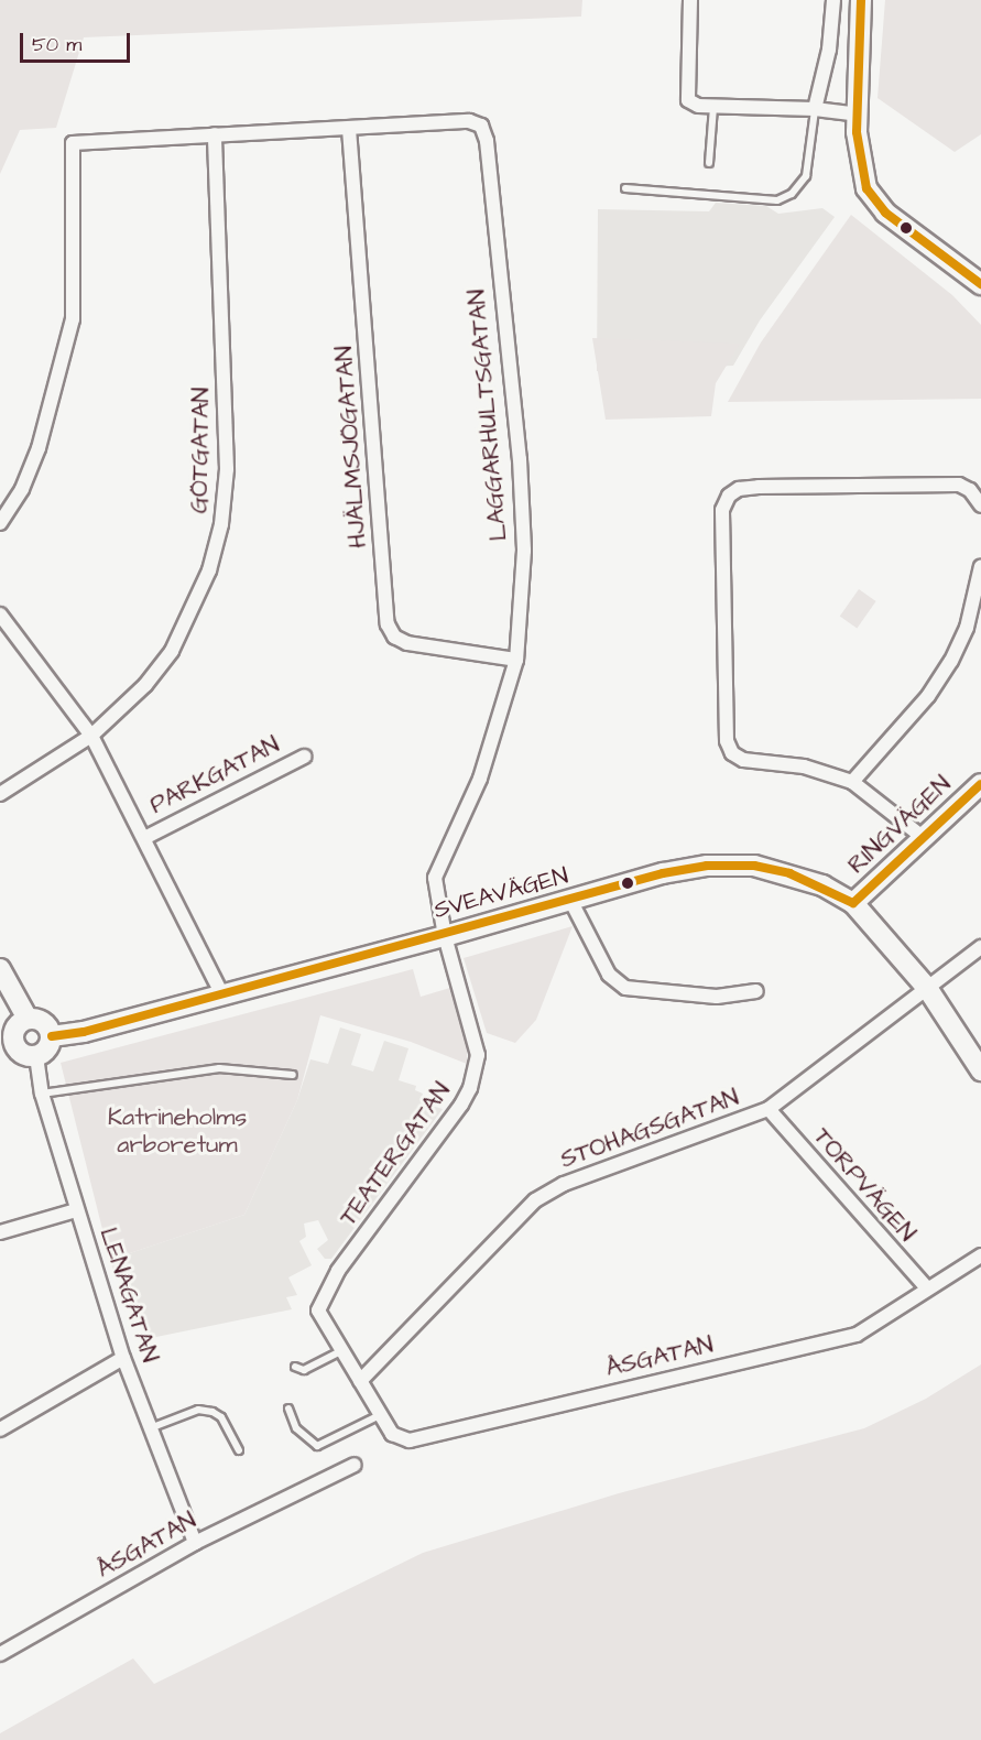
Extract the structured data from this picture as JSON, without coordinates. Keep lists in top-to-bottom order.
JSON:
{
  "streets": {
    "street": [
      "LAGGARHULTSGATAN",
      "HJÄLMSJÖGATAN",
      "GÖTGATAN",
      "PARKGATAN",
      "RINGVÄGEN",
      "SVEAVÄGEN",
      "STOHAGSGATAN",
      "TEATERGATAN",
      "TORPVÄGEN",
      "LENAGATAN",
      "ÅSGATAN"
    ]
  },
  "crossings": [
    ["LAGGARHULTSGATAN", "HJÄLMSJÖGATAN"],
    ["LAGGARHULTSGATAN", "SVEAVÄGEN"],
    ["LAGGARHULTSGATAN", "TEATERGATAN"],
    ["GÖTGATAN", "PARKGATAN"],
    ["PARKGATAN", "SVEAVÄGEN"],
    ["RINGVÄGEN", "SVEAVÄGEN"],
    ["SVEAVÄGEN", "STOHAGSGATAN"],
    ["SVEAVÄGEN", "TEATERGATAN"],
    ["SVEAVÄGEN", "LENAGATAN"],
    ["STOHAGSGATAN", "TEATERGATAN"],
    ["STOHAGSGATAN", "TORPVÄGEN"],
    ["STOHAGSGATAN", "ÅSGATAN"],
    ["TEATERGATAN", "ÅSGATAN"],
    ["TORPVÄGEN", "ÅSGATAN"],
    ["LENAGATAN", "ÅSGATAN"]
  ],
  "parks": ["Katrineholms arboretum"],
  "scale_bar": "50 m"
}
